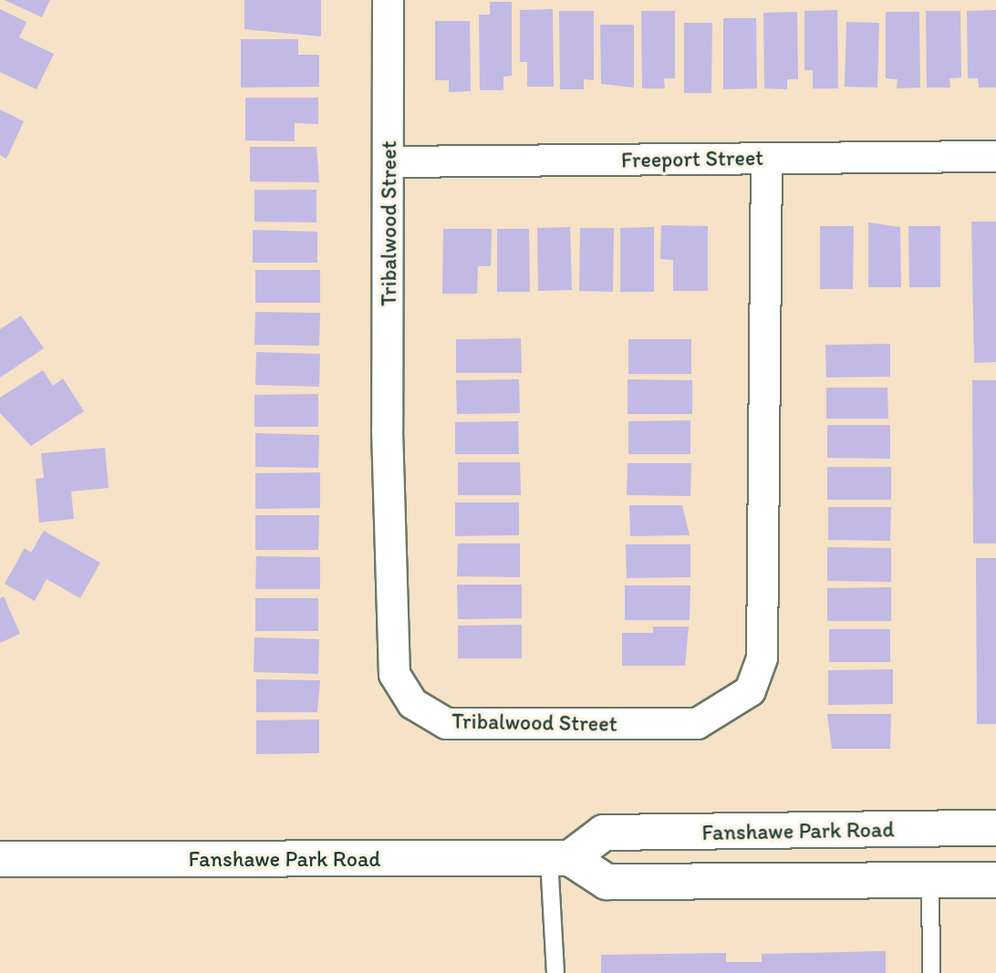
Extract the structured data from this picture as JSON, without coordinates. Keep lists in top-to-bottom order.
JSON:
{
  "streets": {
    "main road": ["Fanshawe Park Road"],
    "street": ["Freeport Street", "Tribalwood Street"]
  },
  "crossings": [
    ["Freeport Street", "Tribalwood Street"]
  ]
}
